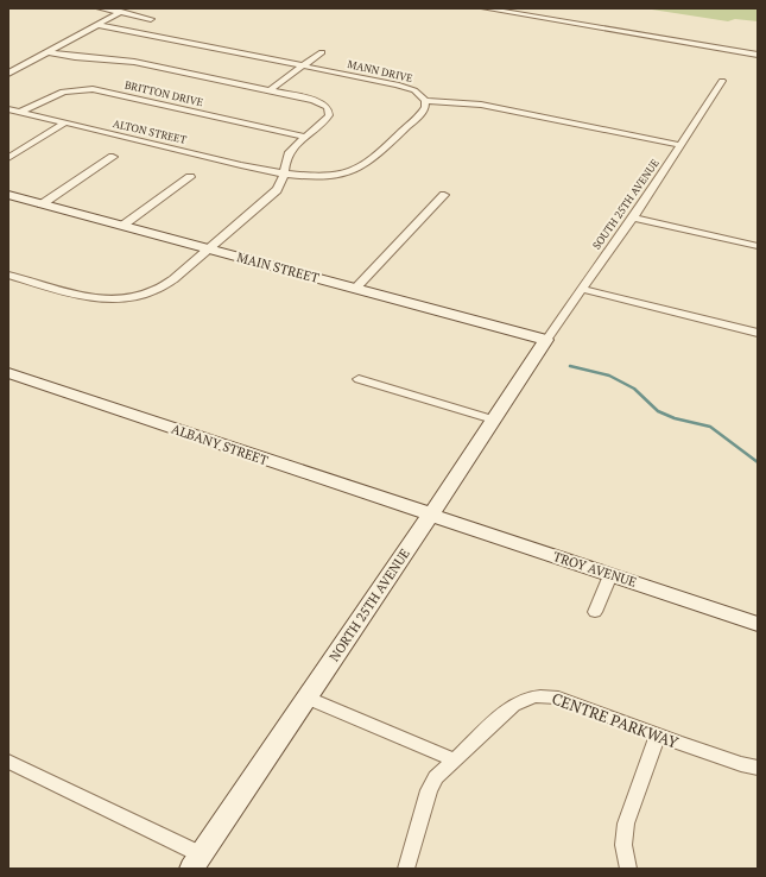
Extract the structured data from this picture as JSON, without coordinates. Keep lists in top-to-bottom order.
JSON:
{
  "streets": {
    "street": [
      "MANN DRIVE",
      "BRITTON DRIVE",
      "ALTON STREET",
      "SOUTH 25TH AVENUE",
      "MAIN STREET",
      "ALBANY STREET",
      "TROY AVENUE",
      "NORTH 25TH AVENUE",
      "CENTRE PARKWAY"
    ]
  },
  "crossings": [
    ["MANN DRIVE", "ALTON STREET"],
    ["BRITTON DRIVE", "ALTON STREET"],
    ["SOUTH 25TH AVENUE", "MAIN STREET"],
    ["SOUTH 25TH AVENUE", "NORTH 25TH AVENUE"],
    ["MAIN STREET", "NORTH 25TH AVENUE"],
    ["ALBANY STREET", "TROY AVENUE"],
    ["ALBANY STREET", "NORTH 25TH AVENUE"],
    ["TROY AVENUE", "NORTH 25TH AVENUE"]
  ]
}
